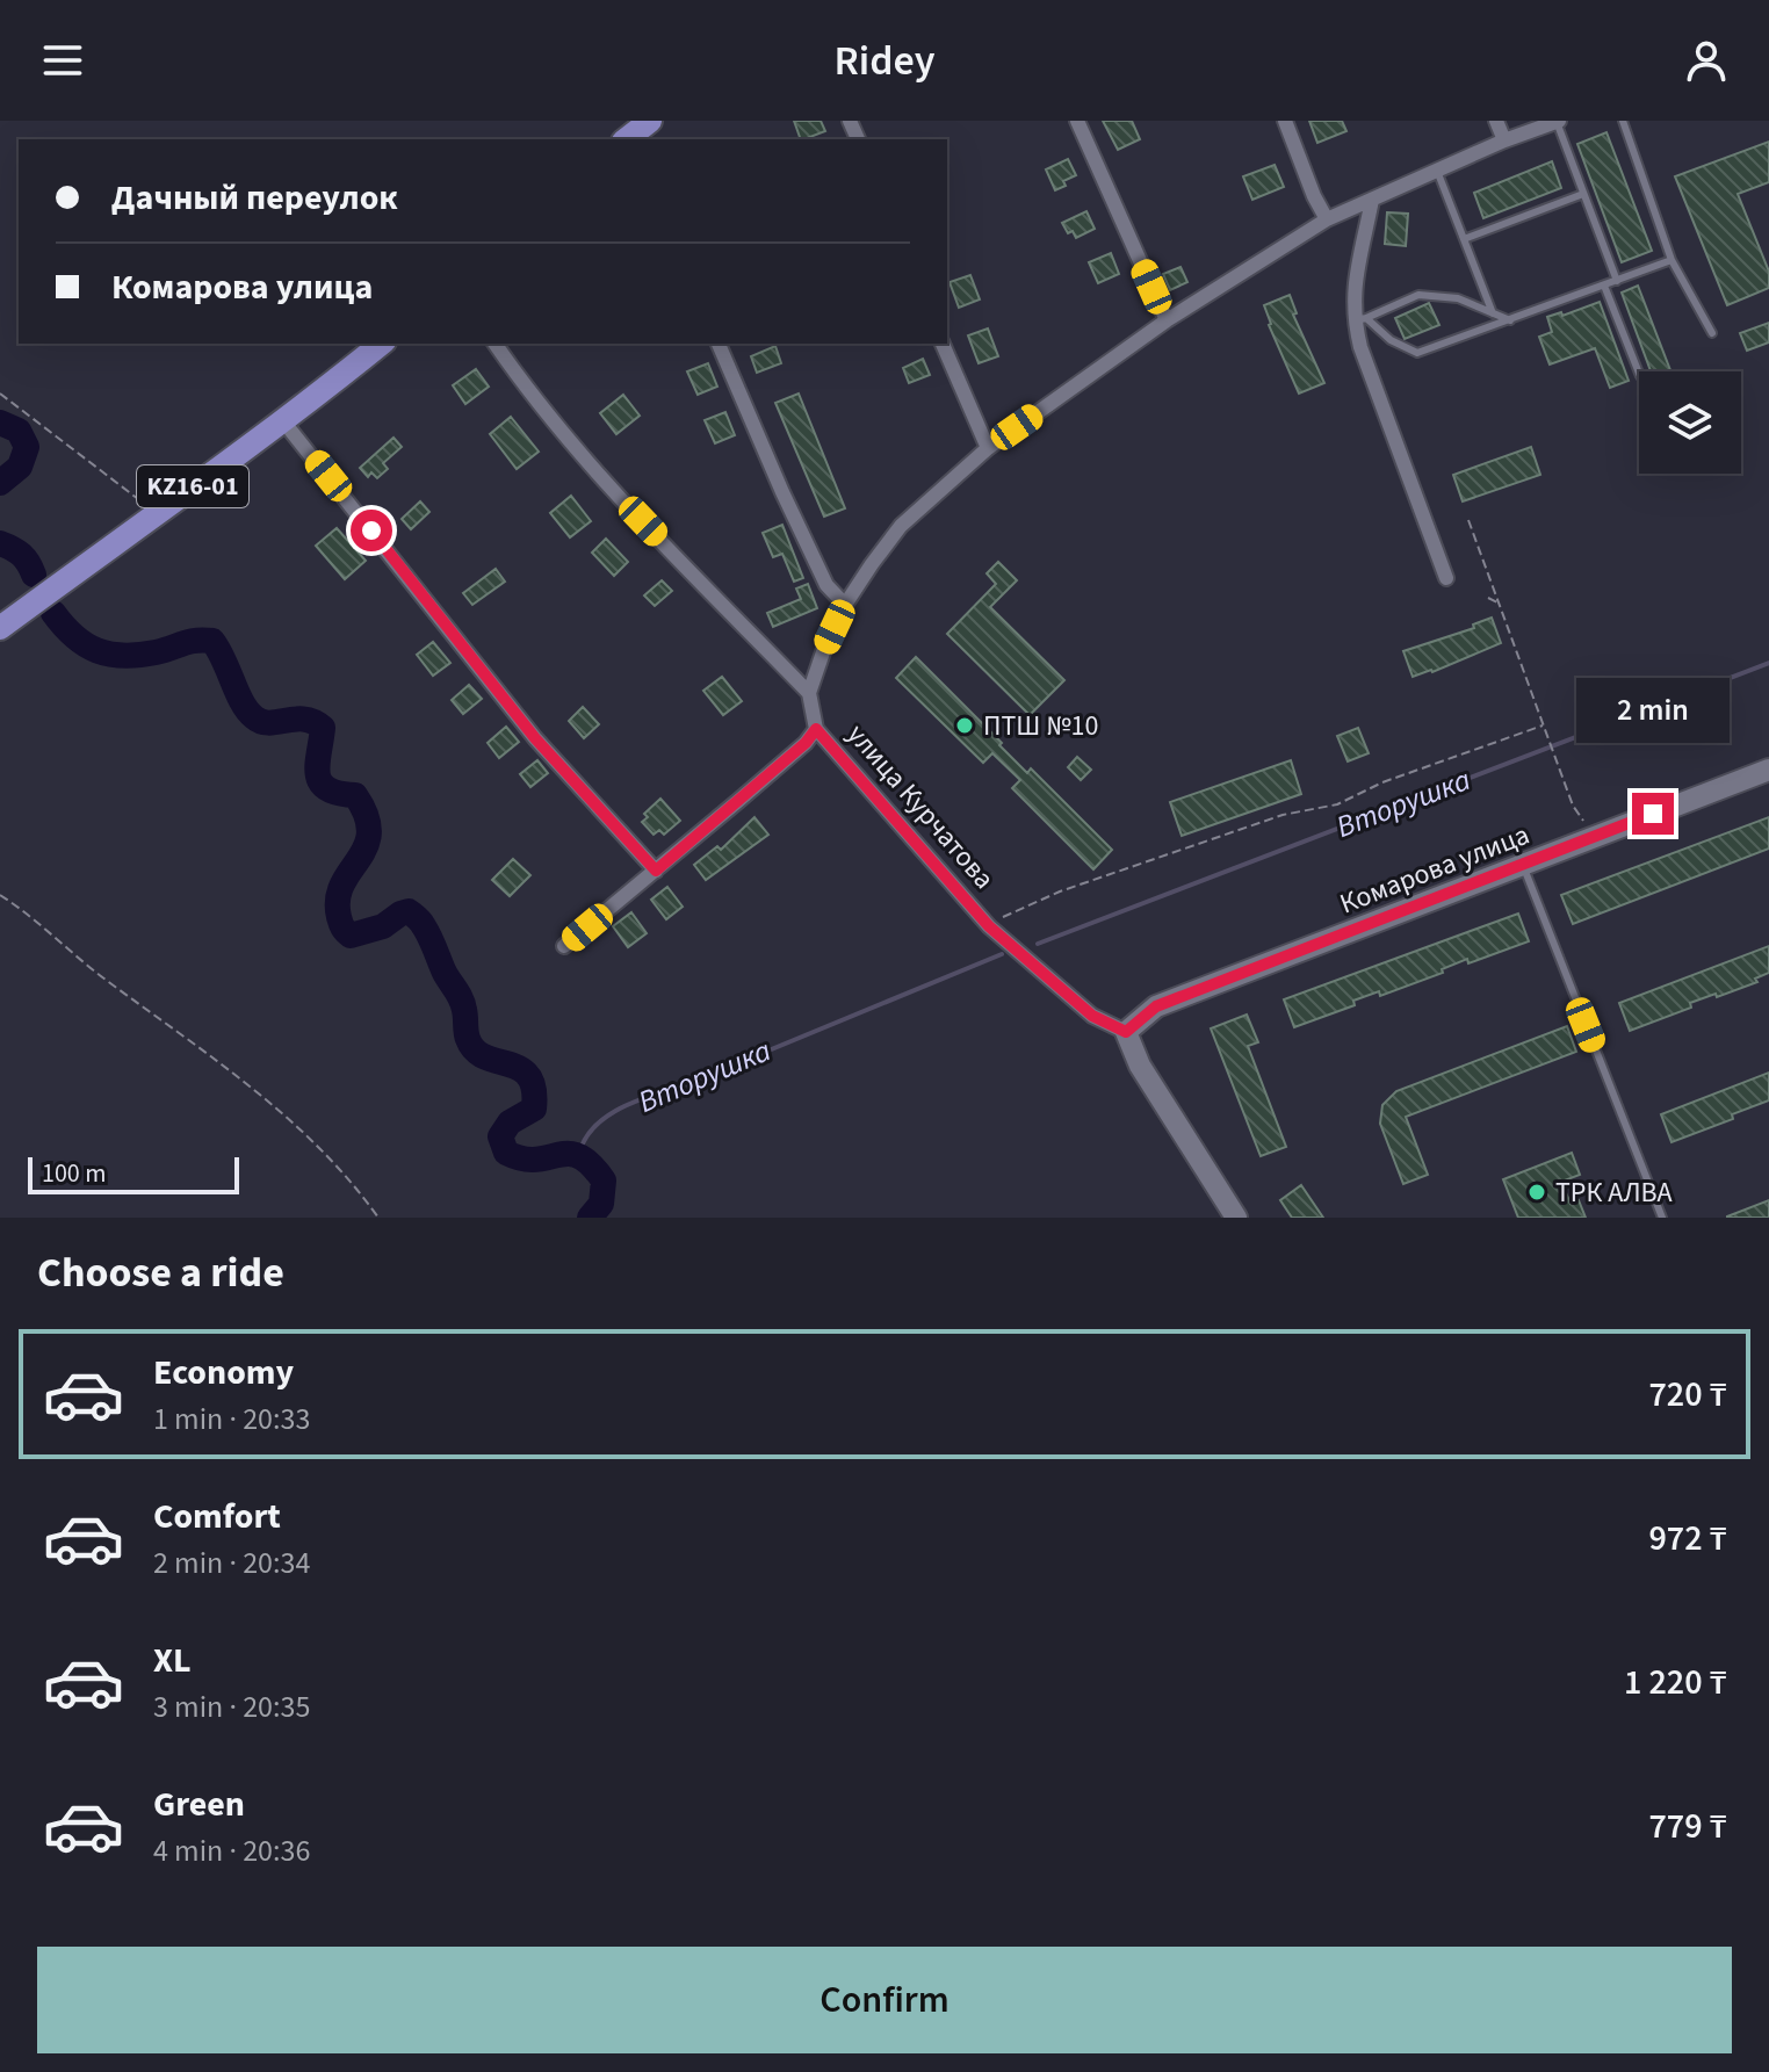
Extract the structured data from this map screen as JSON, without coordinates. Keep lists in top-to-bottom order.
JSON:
{
  "streets": {
    "main road": ["KZ16-01"],
    "street": ["улица Курчатова", "Комарова улица"]
  },
  "crossings": [
    ["улица Курчатова", "Комарова улица"]
  ],
  "water": ["Вторушка"],
  "places": ["ПТШ №10", "ТРК АЛВА"],
  "scale_bar": "100 m",
  "page": {
    "header": "Ridey",
    "banner": ["Дачный переулок", "Комарова улица"],
    "bubble": "2 min",
    "scale": "100 m",
    "heading": "Choose a ride",
    "list": [
      {
        "name": "Economy",
        "note": "1 min · 20:33",
        "value": "720 ₸"
      },
      {
        "name": "Comfort",
        "note": "2 min · 20:34",
        "value": "972 ₸"
      },
      {
        "name": "XL",
        "note": "3 min · 20:35",
        "value": "1 220 ₸"
      },
      {
        "name": "Green",
        "note": "4 min · 20:36",
        "value": "779 ₸"
      }
    ],
    "buttons": "Confirm"
  }
}
